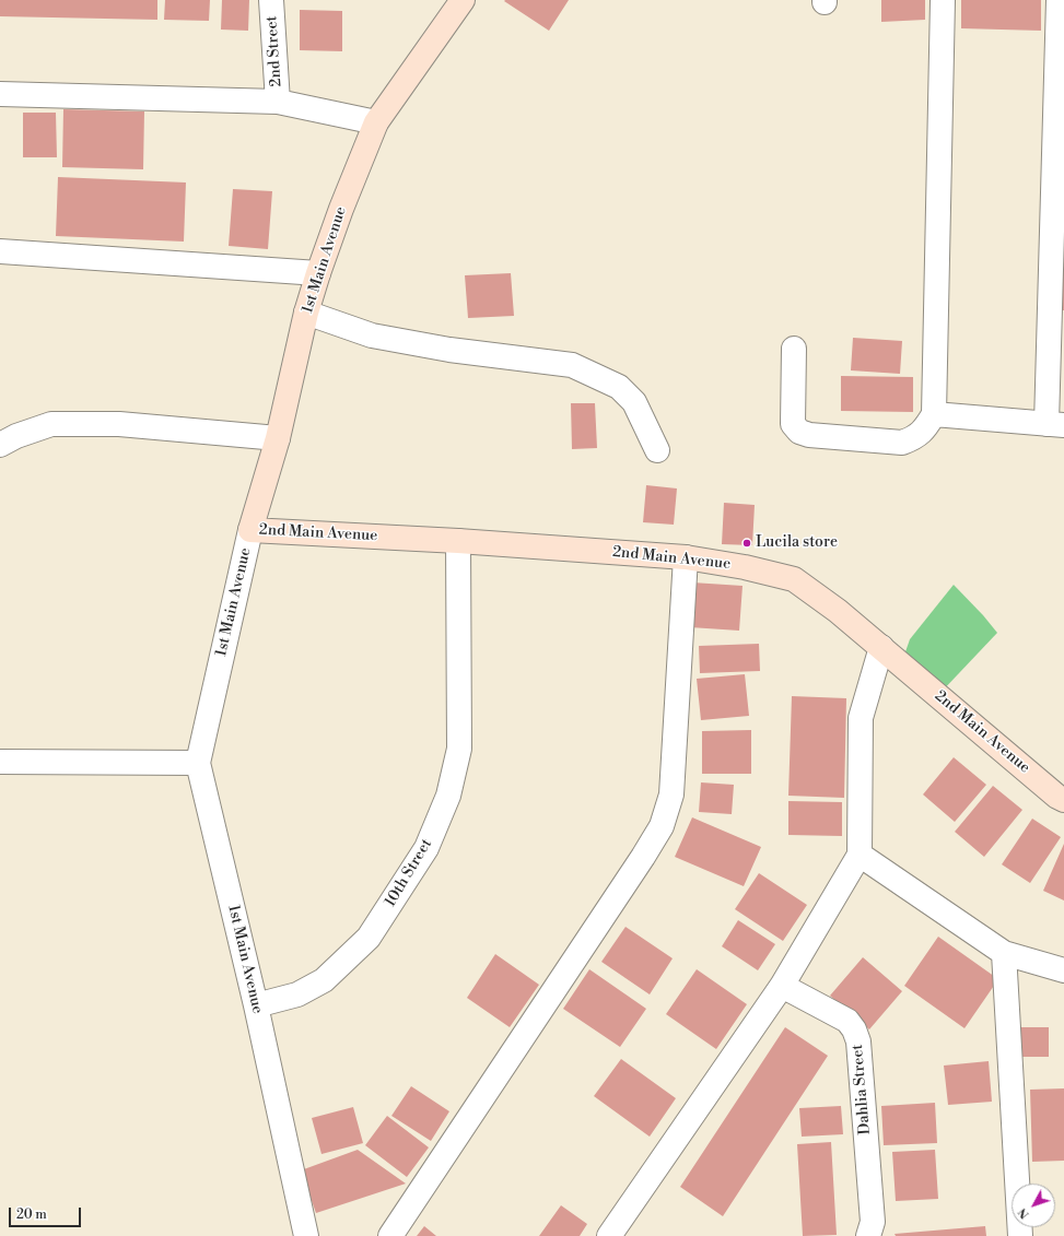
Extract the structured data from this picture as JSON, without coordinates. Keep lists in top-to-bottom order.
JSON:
{
  "streets": {
    "street": [
      "2nd Street",
      "1st Main Avenue",
      "2nd Main Avenue",
      "10th Street",
      "Dahlia Street"
    ]
  },
  "crossings": [
    ["1st Main Avenue", "2nd Main Avenue"],
    ["1st Main Avenue", "10th Street"],
    ["2nd Main Avenue", "10th Street"]
  ],
  "places": ["Lucila store"],
  "scale_bar": "20 m",
  "north": "bottom left"
}
